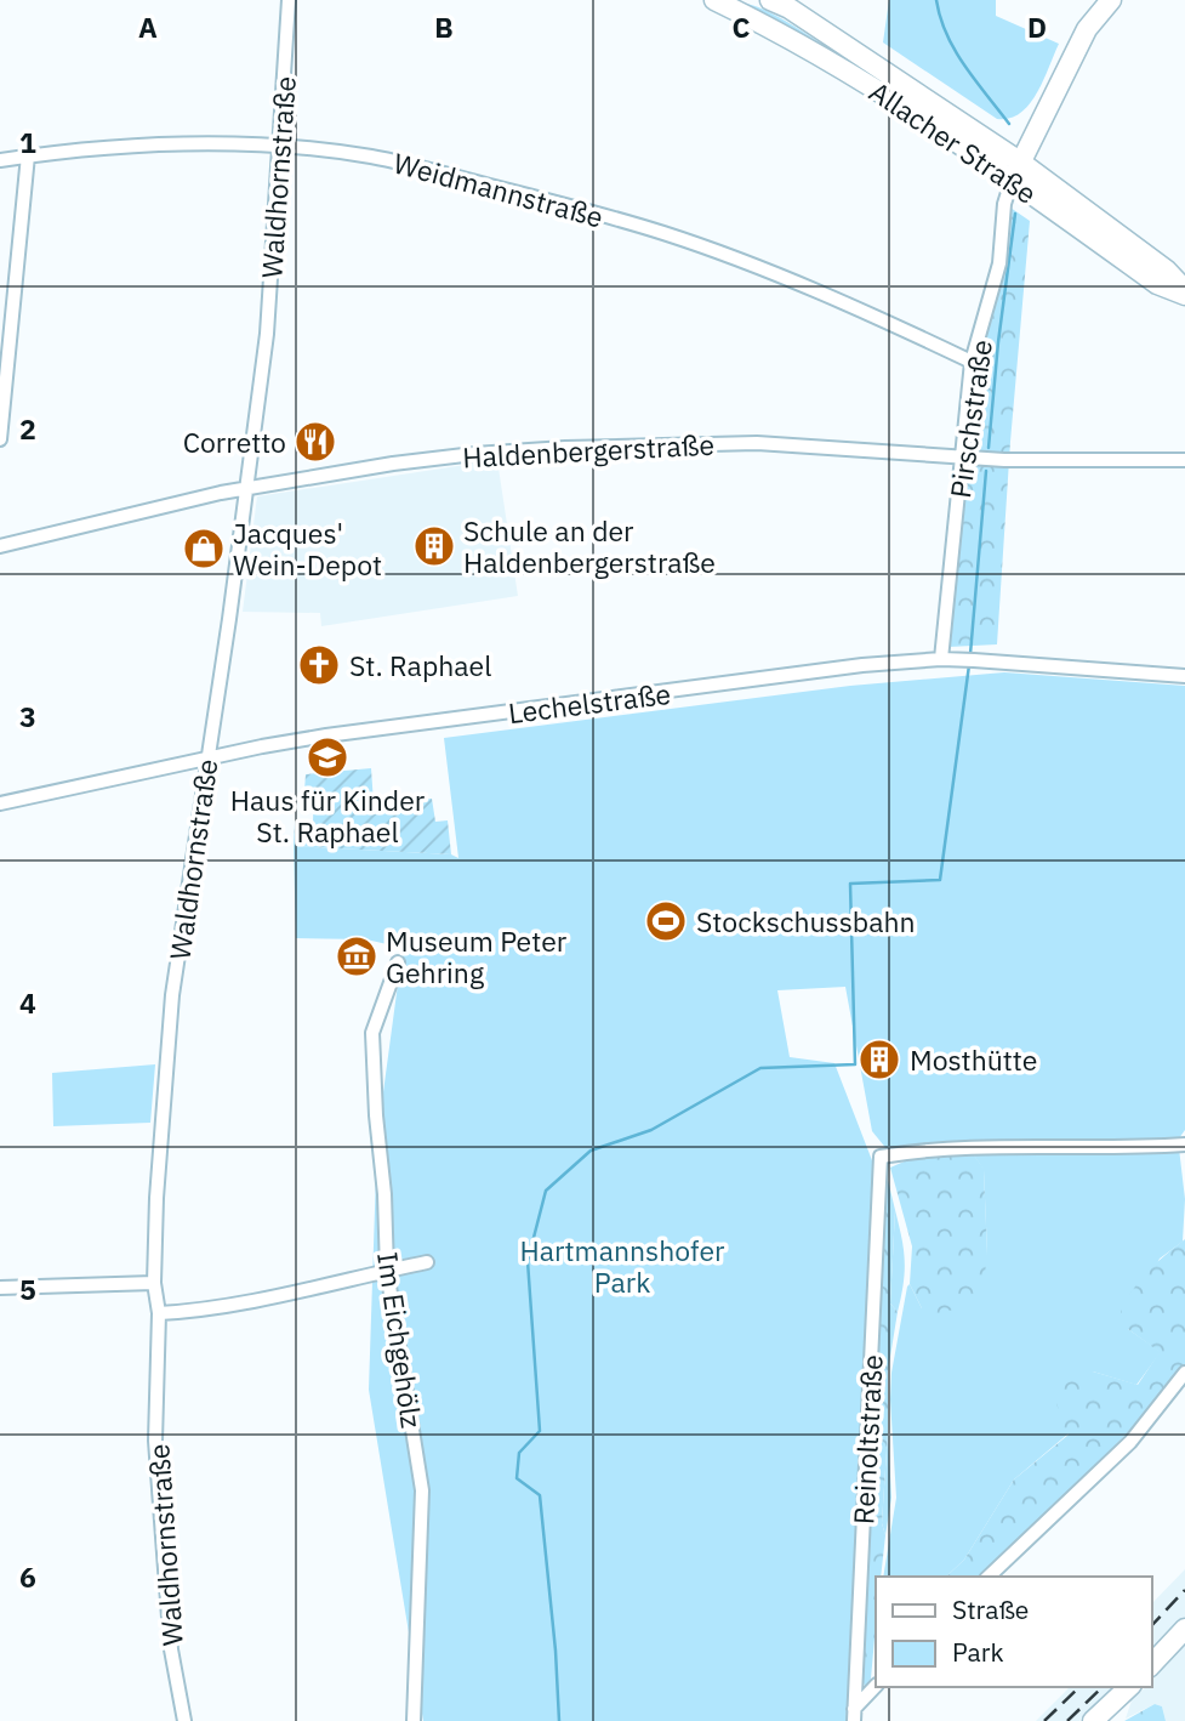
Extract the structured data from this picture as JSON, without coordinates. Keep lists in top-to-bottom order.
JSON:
{
  "streets": {
    "main road": ["Allacher Straße"],
    "street": [
      "Waldhornstraße",
      "Weidmannstraße",
      "Pirschstraße",
      "Haldenbergerstraße",
      "Lechelstraße",
      "Im Eichgehölz",
      "Reinoltstraße"
    ]
  },
  "crossings": [
    ["Allacher Straße", "Pirschstraße"],
    ["Waldhornstraße", "Weidmannstraße"],
    ["Waldhornstraße", "Haldenbergerstraße"],
    ["Waldhornstraße", "Lechelstraße"],
    ["Weidmannstraße", "Pirschstraße"],
    ["Pirschstraße", "Haldenbergerstraße"],
    ["Pirschstraße", "Lechelstraße"]
  ],
  "parks": ["Hartmannshofer Park"],
  "places": {
    "restaurant": ["Corretto"],
    "building": ["Schule an der Haldenbergerstraße", "Mosthütte"],
    "shop": ["Jacques' Wein-Depot"],
    "church": ["St. Raphael"],
    "school or university": ["Haus für Kinder St. Raphael"],
    "sports": ["Stockschussbahn"],
    "museum": ["Museum Peter Gehring"]
  },
  "legend": ["Straße", "Park"],
  "grid": {
    "columns": [
      "A",
      "B",
      "C",
      "D"
    ],
    "rows": [
      "1",
      "2",
      "3",
      "4",
      "5",
      "6"
    ]
  }
}
